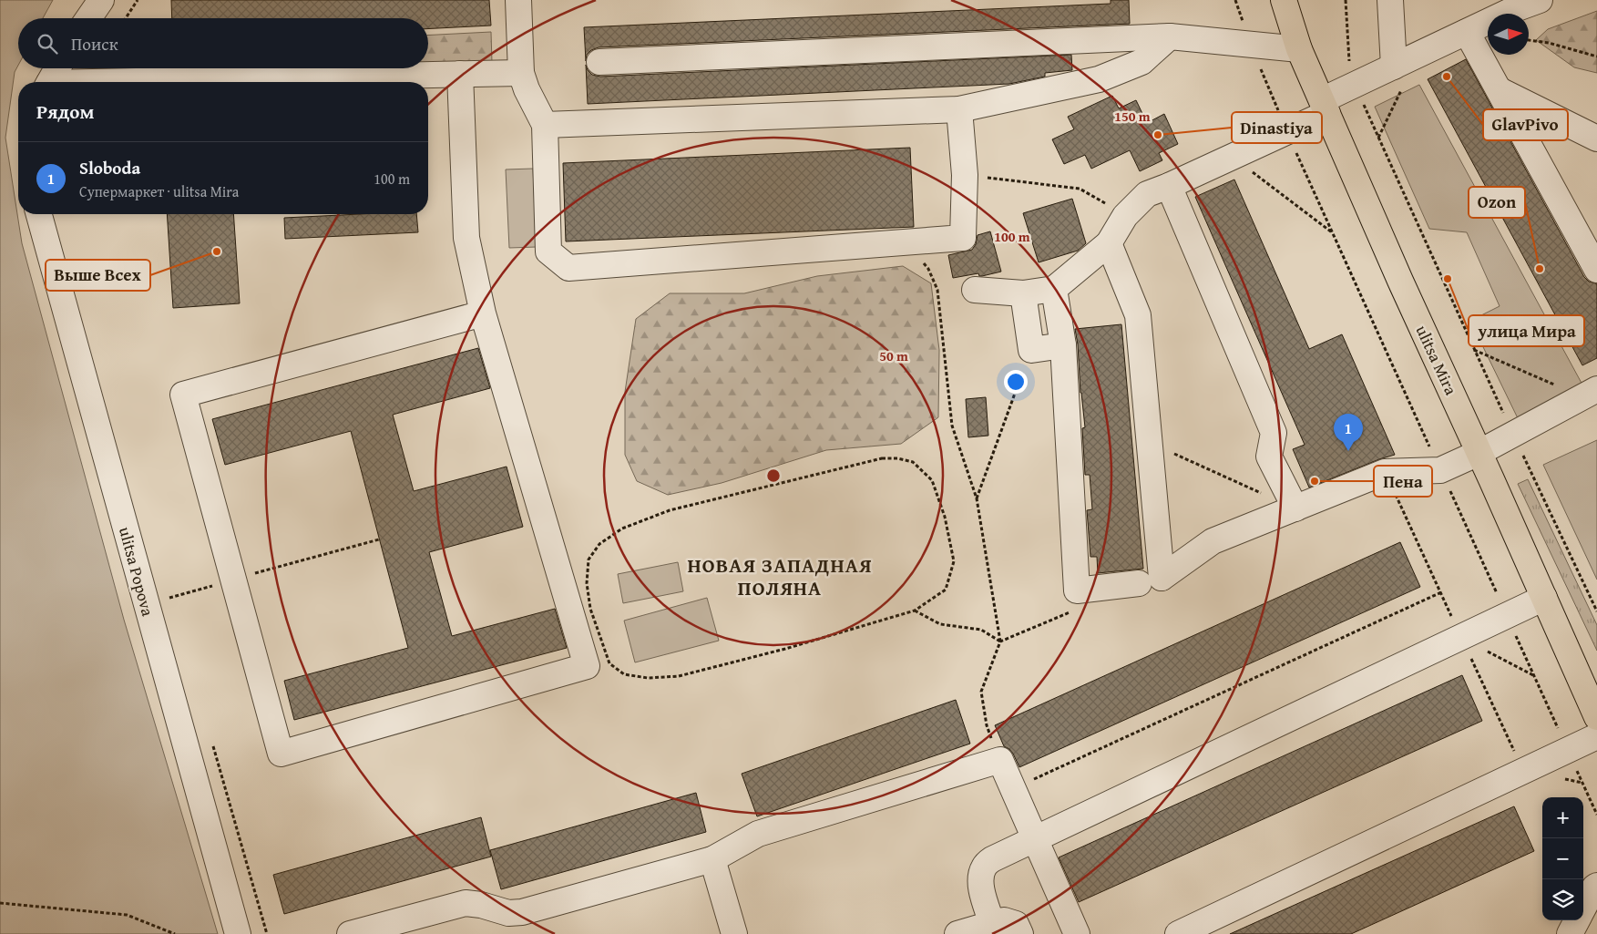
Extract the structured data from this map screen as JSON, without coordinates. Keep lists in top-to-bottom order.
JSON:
{
  "streets": {
    "main road": ["ulitsa Mira"],
    "street": ["ulitsa Popova"]
  },
  "districts": ["НОВАЯ ЗАПАДНАЯ ПОЛЯНА"],
  "places": [
    "GlavPivo",
    "Dinastiya",
    "Выше Всех",
    "Ozon",
    "улица Мира",
    "Пена"
  ],
  "north": "right",
  "page": {
    "search": "Поиск",
    "heading": "Рядом",
    "list": [
      {
        "mark": "1",
        "name": "Sloboda",
        "note": "Супермаркет · ulitsa Mira",
        "value": "100 m"
      }
    ],
    "pins": "1",
    "map_buttons": ["+", "−"]
  },
  "rings": ["150 m", "100 m", "50 m"]
}
